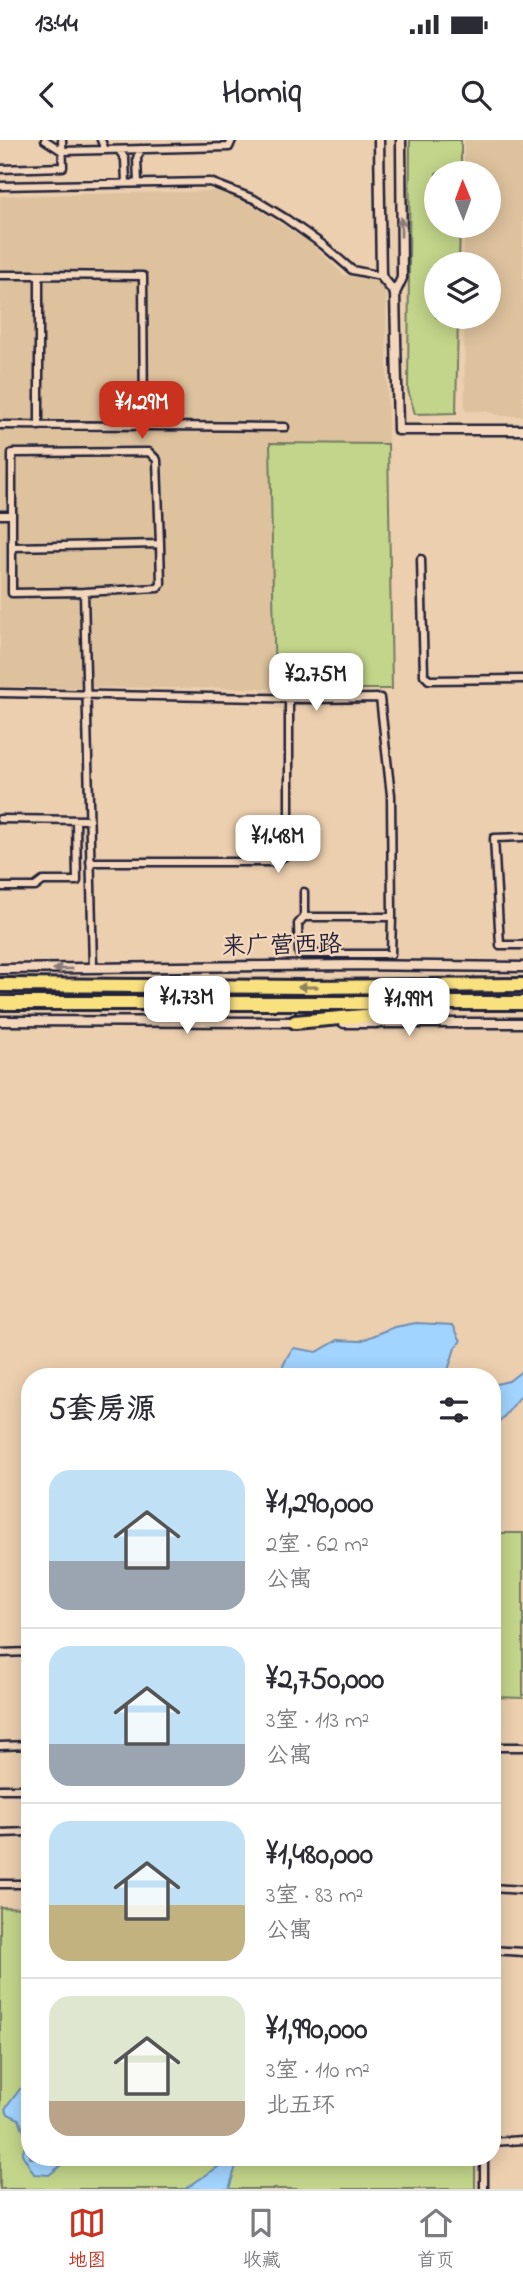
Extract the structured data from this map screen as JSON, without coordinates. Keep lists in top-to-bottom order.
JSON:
{
  "streets": {
    "street": ["来广营西路"]
  },
  "north": "top",
  "page": {
    "status": "13:44",
    "header": "Homiq",
    "price": [
      "¥1.29M",
      "¥2.75M",
      "¥1.48M",
      "¥1.73M",
      "¥1.99M"
    ],
    "heading": "5套房源",
    "list": [
      {
        "name": "¥1,290,000",
        "note": "2室 · 62 m² · 公寓"
      },
      {
        "name": "¥2,750,000",
        "note": "3室 · 113 m² · 公寓"
      },
      {
        "name": "¥1,480,000",
        "note": "3室 · 83 m² · 公寓"
      },
      {
        "name": "¥1,990,000",
        "note": "3室 · 110 m² · 北五环"
      }
    ],
    "tabs": ["地图", "收藏", "首页"]
  }
}
